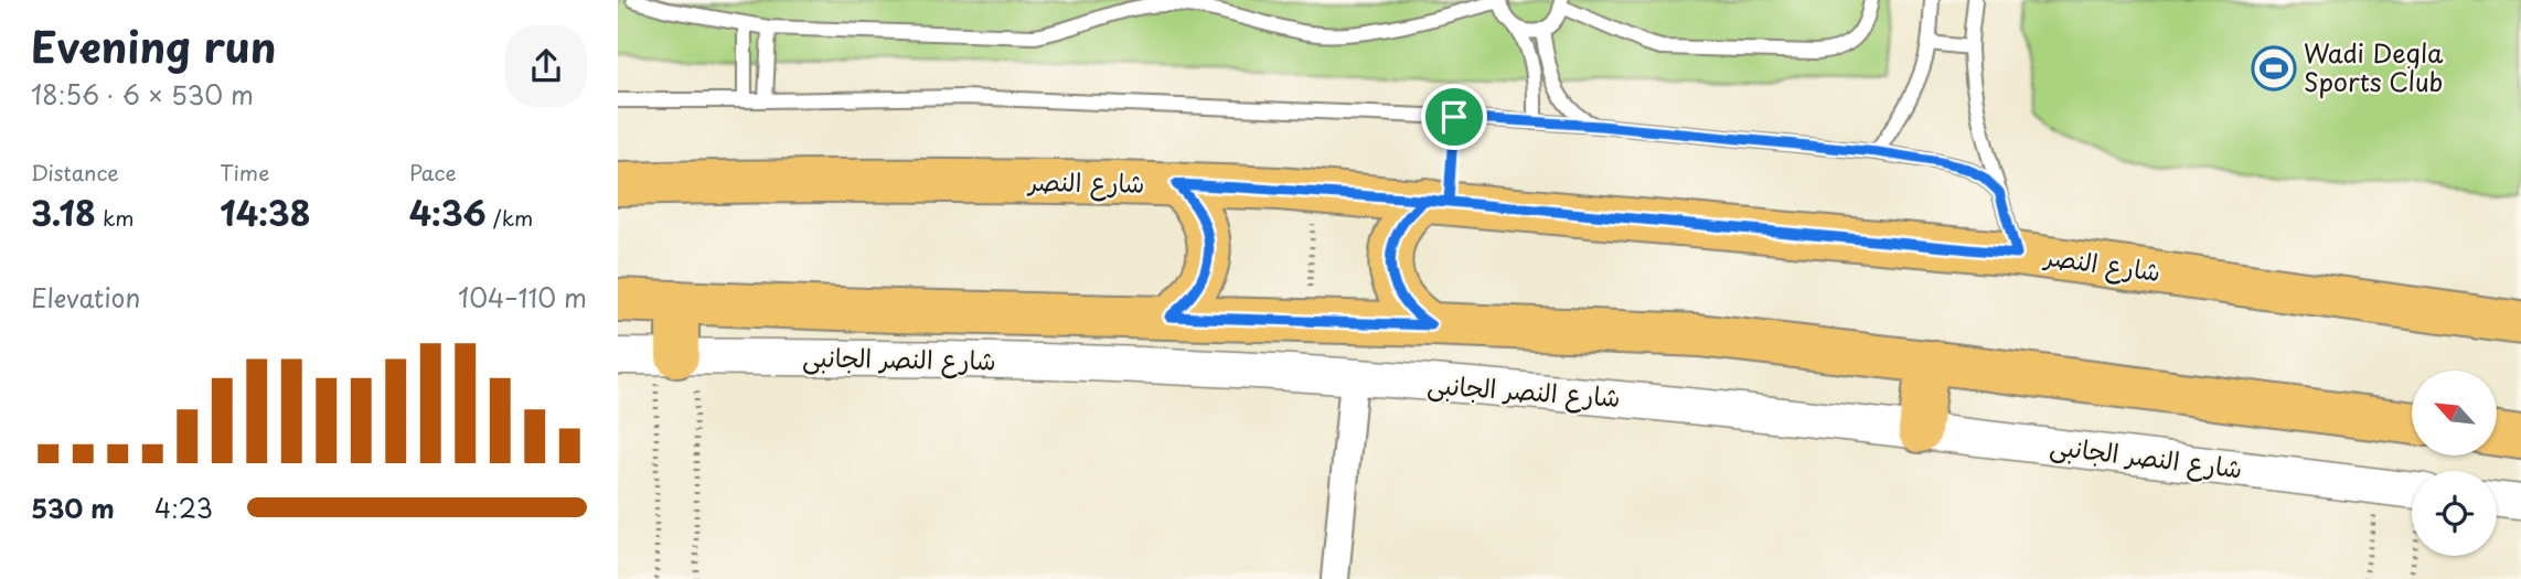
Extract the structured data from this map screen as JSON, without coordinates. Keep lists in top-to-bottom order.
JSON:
{
  "streets": {
    "main road": ["شارع النصر"],
    "street": ["شارع النصر الجانبى"]
  },
  "places": {
    "sports": ["Wadi Degla Sports Club"]
  },
  "north": "top left",
  "page": {
    "heading": ["Evening run", "18:56 · 6 × 530 m"],
    "stats": [
      ["Distance", "3.18 km"],
      ["Time", "14:38"],
      ["Pace", "4:36 /km"]
    ],
    "chart": ["Elevation", "104–110 m"],
    "list": [
      {
        "name": "530 m",
        "note": "4:23"
      }
    ]
  }
}
